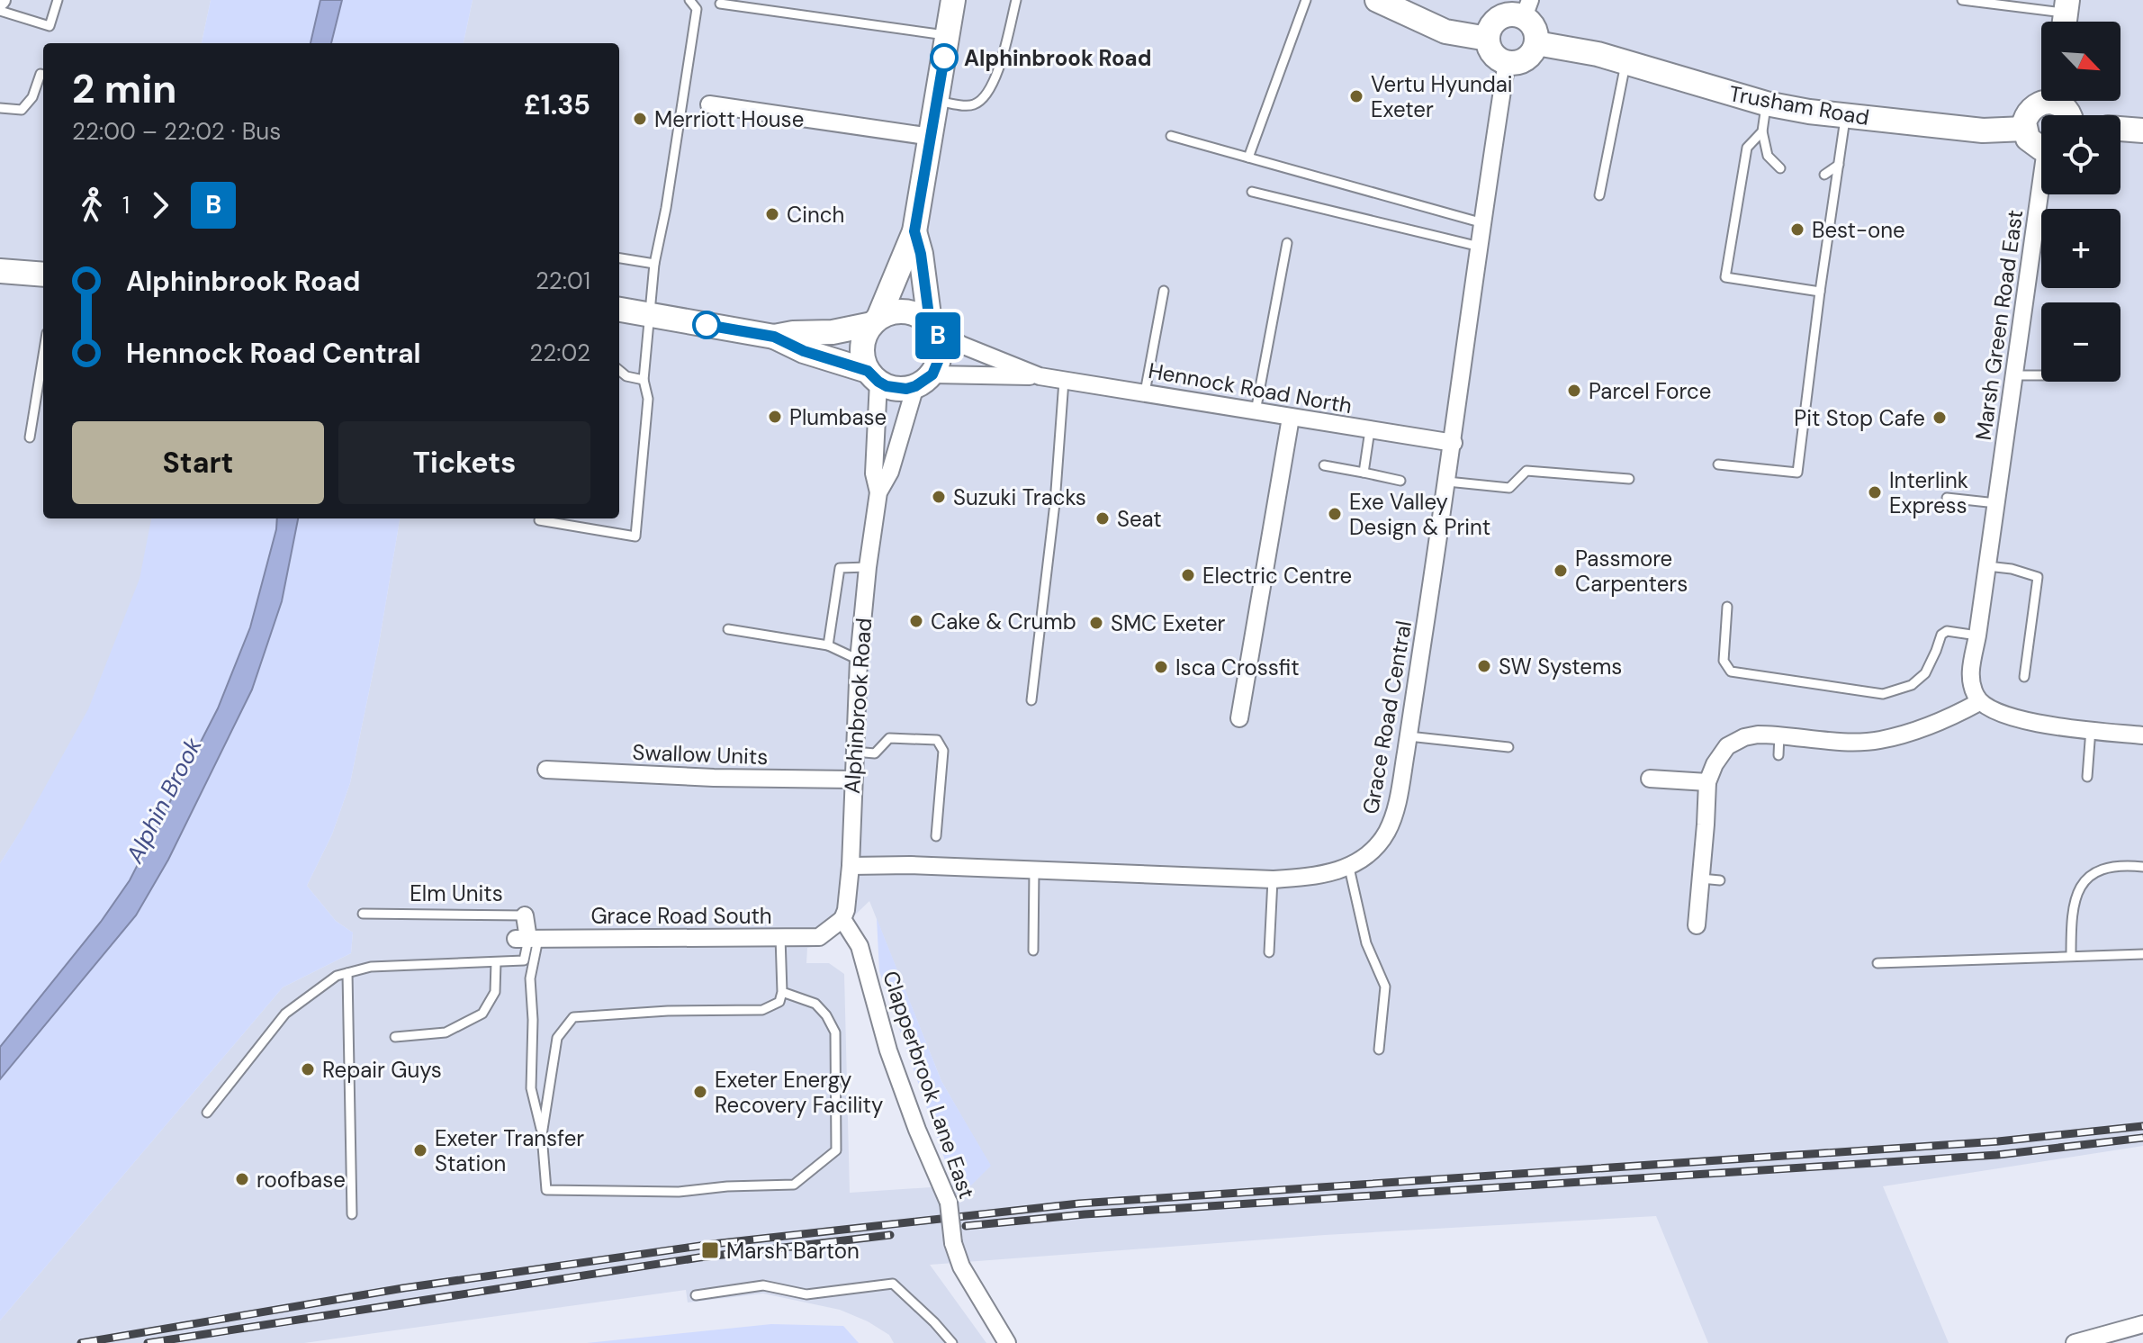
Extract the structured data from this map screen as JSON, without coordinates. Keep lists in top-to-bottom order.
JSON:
{
  "streets": {
    "main road": ["Trusham Road"],
    "street": [
      "Marsh Green Road East",
      "Hennock Road North",
      "Alphinbrook Road",
      "Grace Road Central",
      "Swallow Units",
      "Elm Units",
      "Grace Road South",
      "Clapperbrook Lane East"
    ]
  },
  "crossings": [
    ["Trusham Road", "Grace Road Central"],
    ["Hennock Road North", "Alphinbrook Road"],
    ["Hennock Road North", "Grace Road Central"],
    ["Alphinbrook Road", "Grace Road Central"],
    ["Alphinbrook Road", "Swallow Units"],
    ["Alphinbrook Road", "Grace Road South"],
    ["Alphinbrook Road", "Clapperbrook Lane East"],
    ["Elm Units", "Grace Road South"],
    ["Grace Road South", "Clapperbrook Lane East"]
  ],
  "water": ["Alphin Brook"],
  "places": {
    "other": [
      "Alphinbrook Road",
      "Vertu Hyundai Exeter",
      "Merriott House",
      "Cinch",
      "Best-one",
      "Parcel Force",
      "Plumbase",
      "Pit Stop Cafe",
      "Interlink Express",
      "Suzuki Tracks",
      "Exe Valley Design & Print",
      "Seat",
      "Passmore Carpenters",
      "Electric Centre",
      "Cake & Crumb",
      "SMC Exeter",
      "SW Systems",
      "Isca Crossfit",
      "Repair Guys",
      "Exeter Energy Recovery Facility",
      "Exeter Transfer Station",
      "roofbase"
    ],
    "transit": ["Marsh Barton"]
  },
  "lines": ["bus line B"],
  "north": "bottom right",
  "page": {
    "on_map": "B",
    "map_buttons": ["+", "−"],
    "heading": ["2 min", "22:00 – 22:02 · Bus", "£1.35"],
    "legs": ["1", "B"],
    "list": [
      {
        "name": "Alphinbrook Road",
        "value": "22:01"
      },
      {
        "name": "Hennock Road Central",
        "value": "22:02"
      }
    ],
    "buttons": ["Start", "Tickets"]
  }
}
